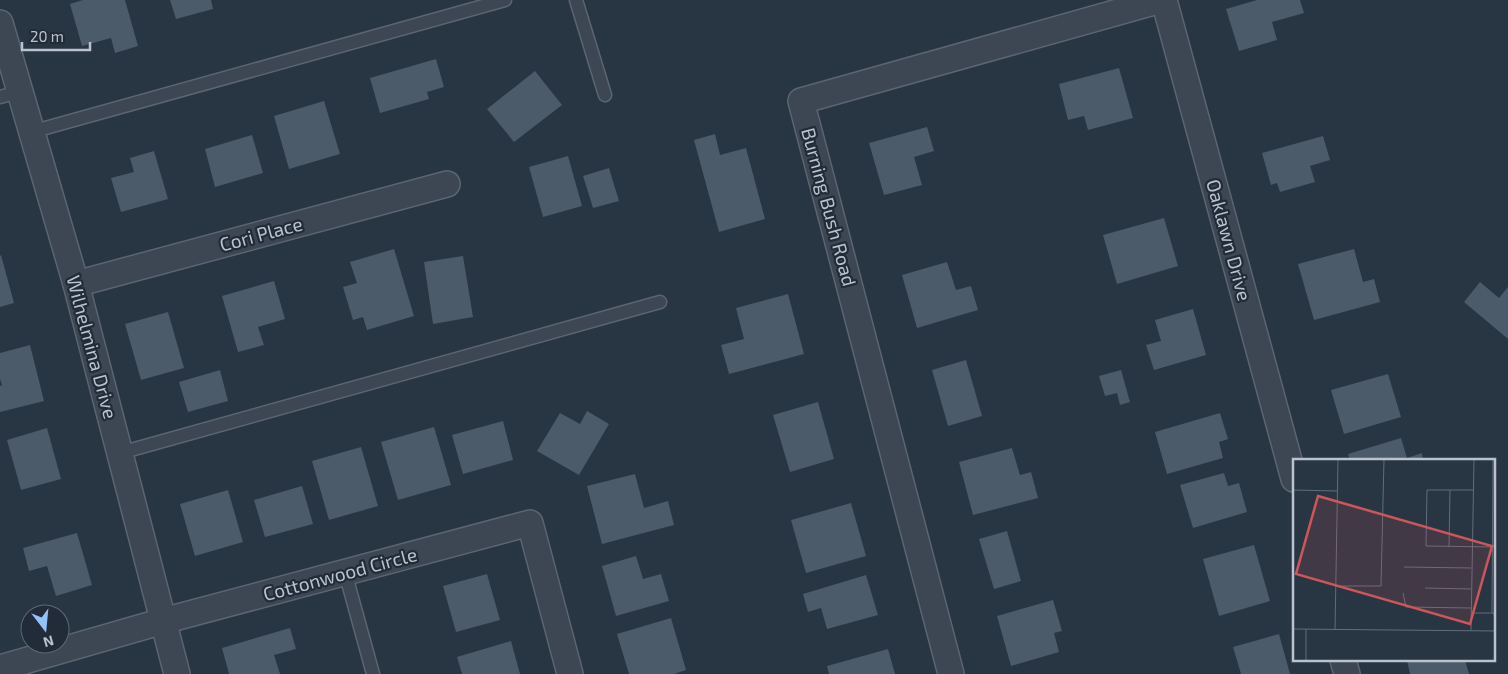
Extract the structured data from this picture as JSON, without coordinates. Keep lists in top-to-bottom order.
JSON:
{
  "streets": {
    "street": [
      "Burning Bush Road",
      "Cori Place",
      "Oaklawn Drive",
      "Wilhelmina Drive",
      "Cottonwood Circle"
    ]
  },
  "crossings": [
    ["Burning Bush Road", "Oaklawn Drive"],
    ["Cori Place", "Wilhelmina Drive"],
    ["Wilhelmina Drive", "Cottonwood Circle"]
  ],
  "scale_bar": "20 m",
  "north": "bottom"
}
